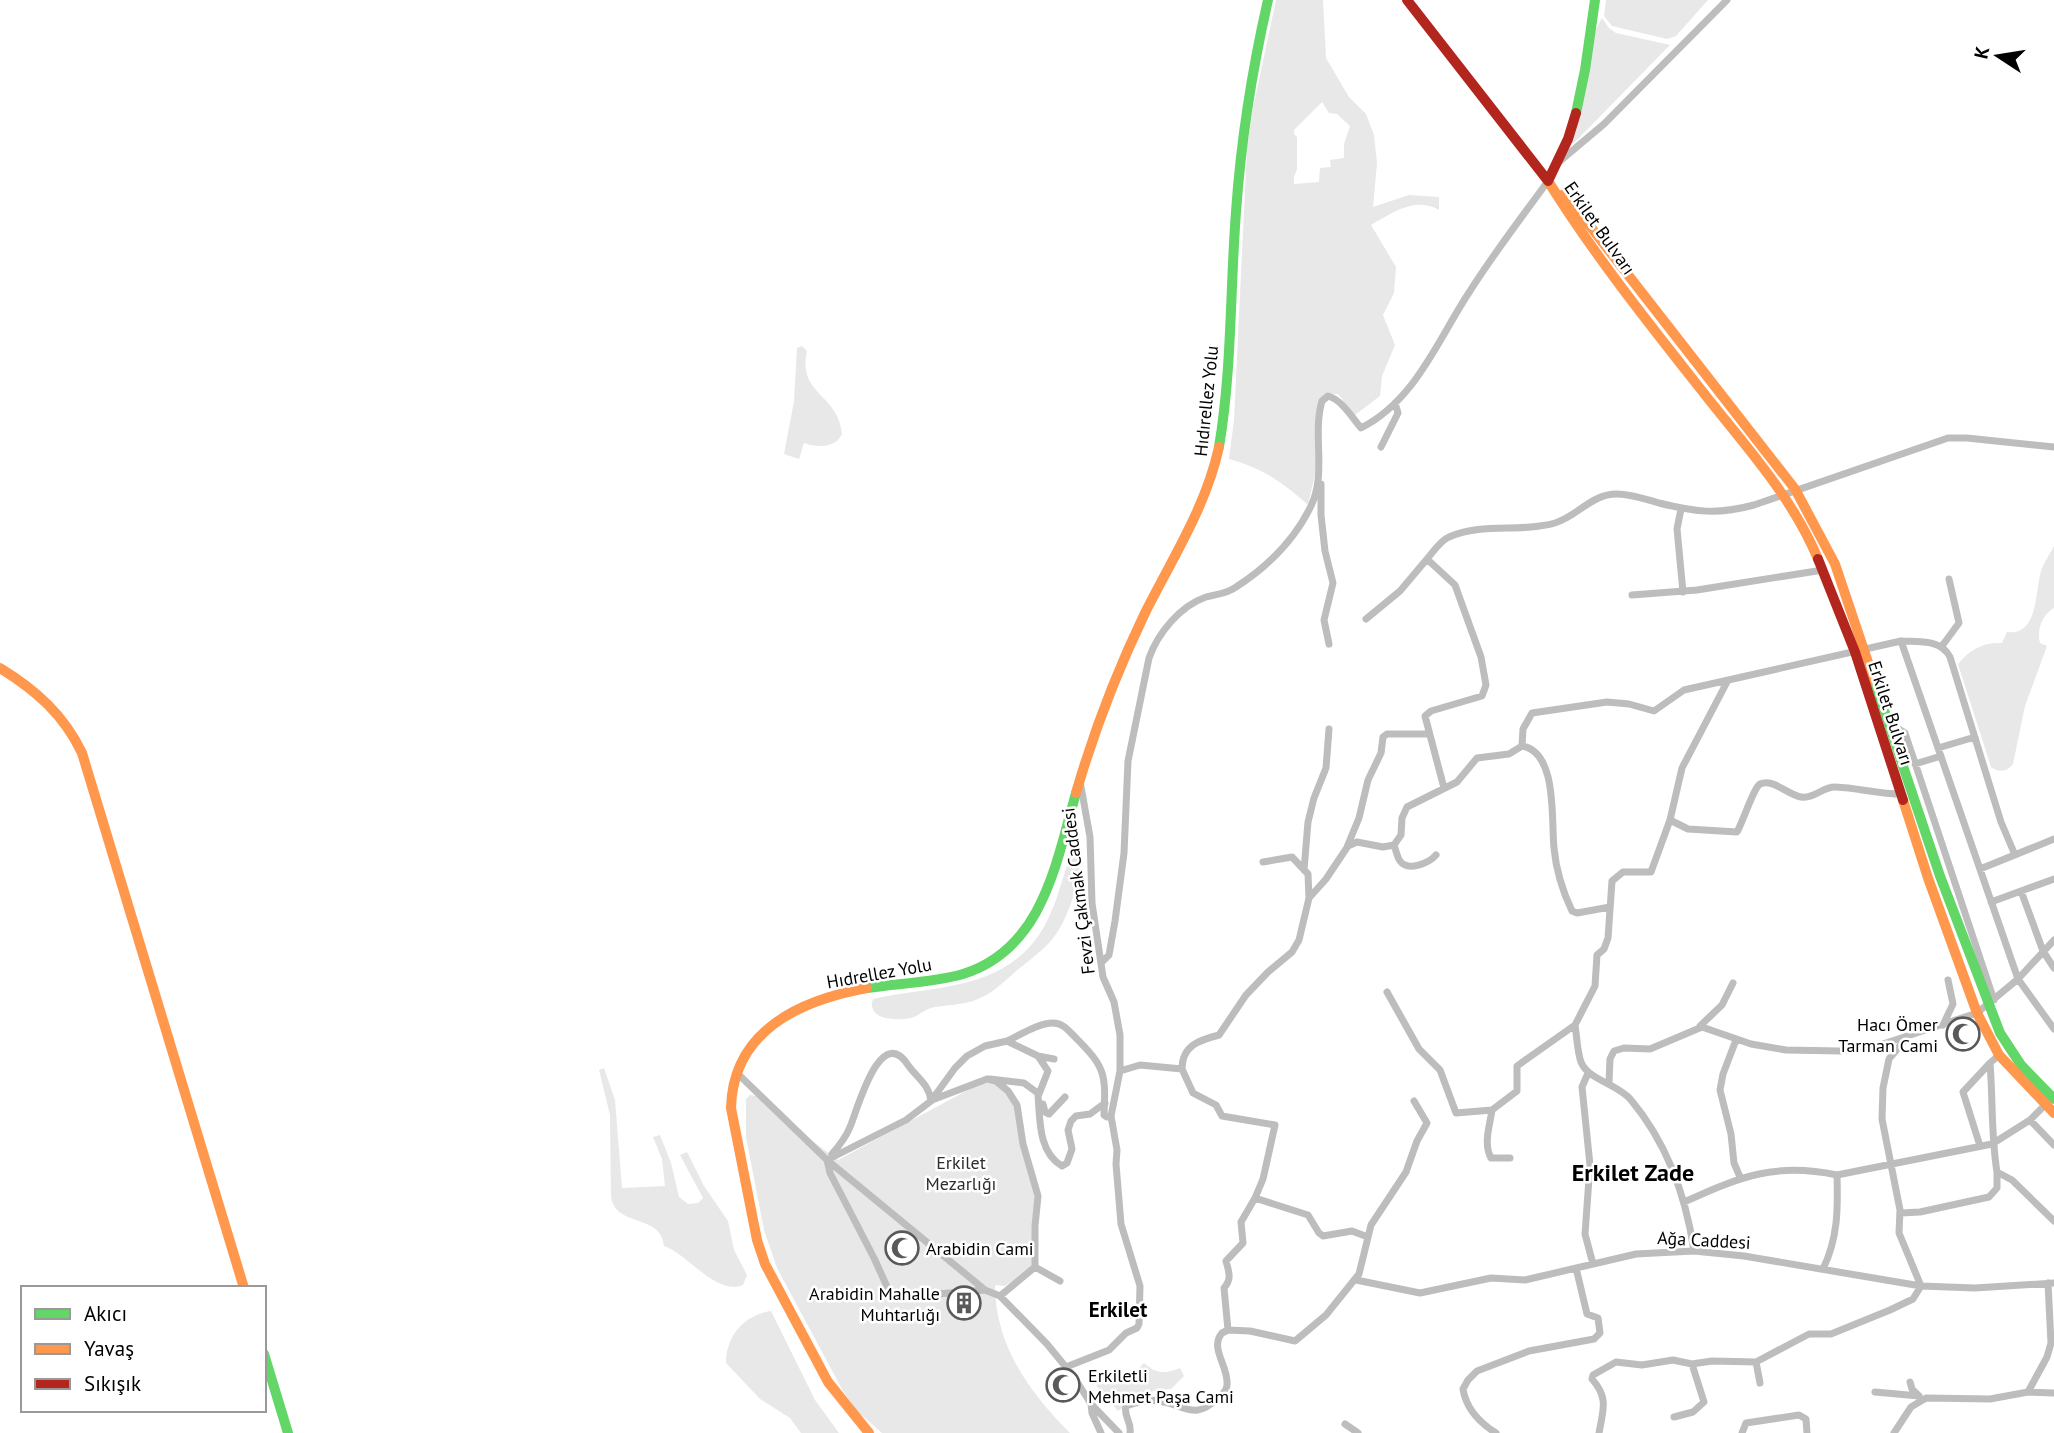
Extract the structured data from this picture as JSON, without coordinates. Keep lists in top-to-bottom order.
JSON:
{
  "streets": {
    "street": [
      "Erkilet Bulvarı",
      "Hıdırellez Yolu",
      "Fevzi Çakmak Caddesi",
      "Hıdrellez Yolu",
      "Ağa Caddesi"
    ]
  },
  "crossings": [
    ["Hıdırellez Yolu", "Fevzi Çakmak Caddesi"],
    ["Hıdırellez Yolu", "Hıdrellez Yolu"],
    ["Fevzi Çakmak Caddesi", "Hıdrellez Yolu"]
  ],
  "districts": ["Erkilet Zade", "Erkilet"],
  "parks": ["Erkilet Mezarlığı"],
  "places": {
    "mosque": ["Hacı Ömer Tarman Cami", "Arabidin Cami", "Erkiletli Mehmet Paşa Cami"],
    "building": ["Arabidin Mahalle Muhtarlığı"]
  },
  "legend": ["Akıcı", "Yavaş", "Sıkışık"],
  "north": "left"
}
